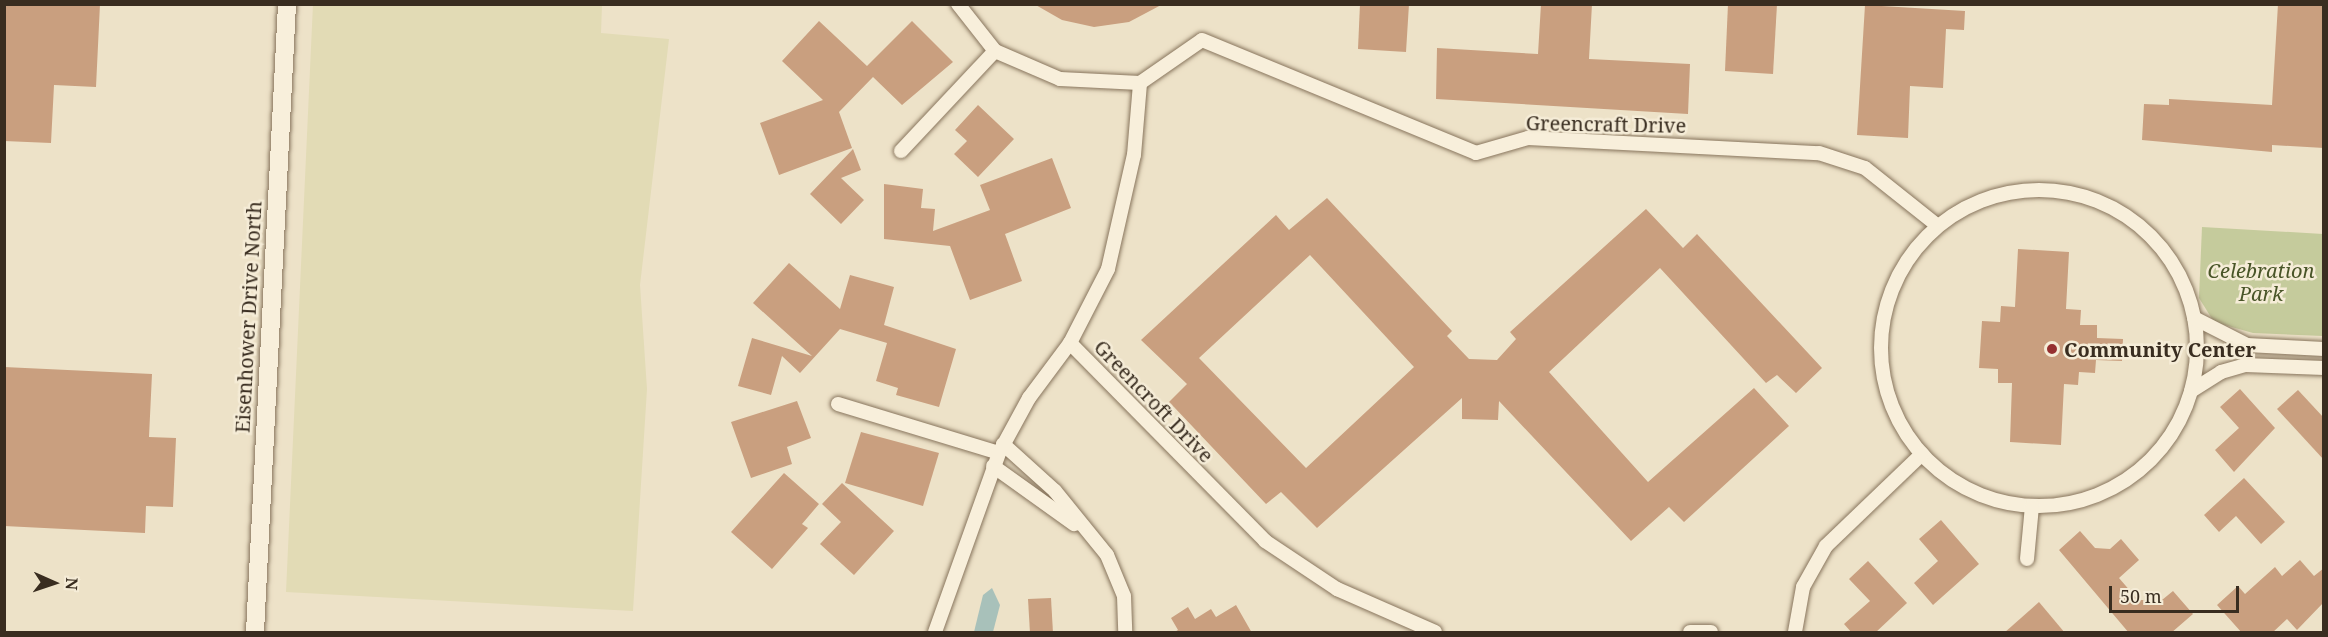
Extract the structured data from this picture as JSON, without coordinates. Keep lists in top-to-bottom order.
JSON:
{
  "streets": {
    "street": ["Greencraft Drive", "Eisenhower Drive North", "Greencroft Drive"]
  },
  "crossings": [
    ["Greencraft Drive", "Greencroft Drive"]
  ],
  "parks": ["Celebration Park"],
  "places": ["Community Center"],
  "scale_bar": "50 m",
  "north": "right"
}
